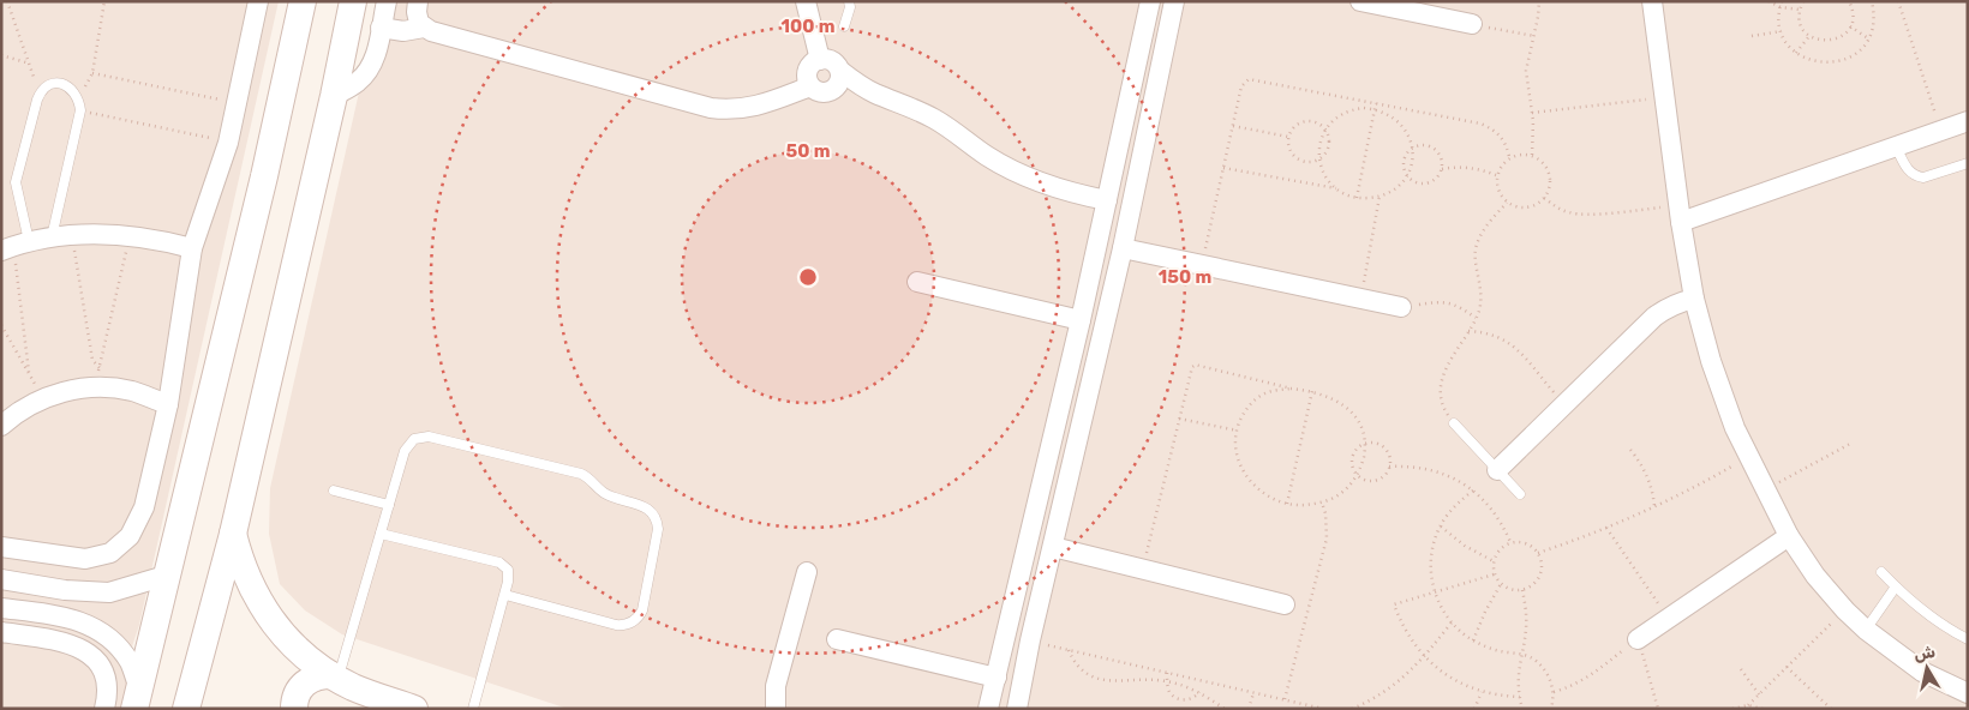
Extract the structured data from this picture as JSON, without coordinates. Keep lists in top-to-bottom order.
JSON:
{
  "north": "top",
  "rings": ["100 m", "50 m", "150 m"]
}
